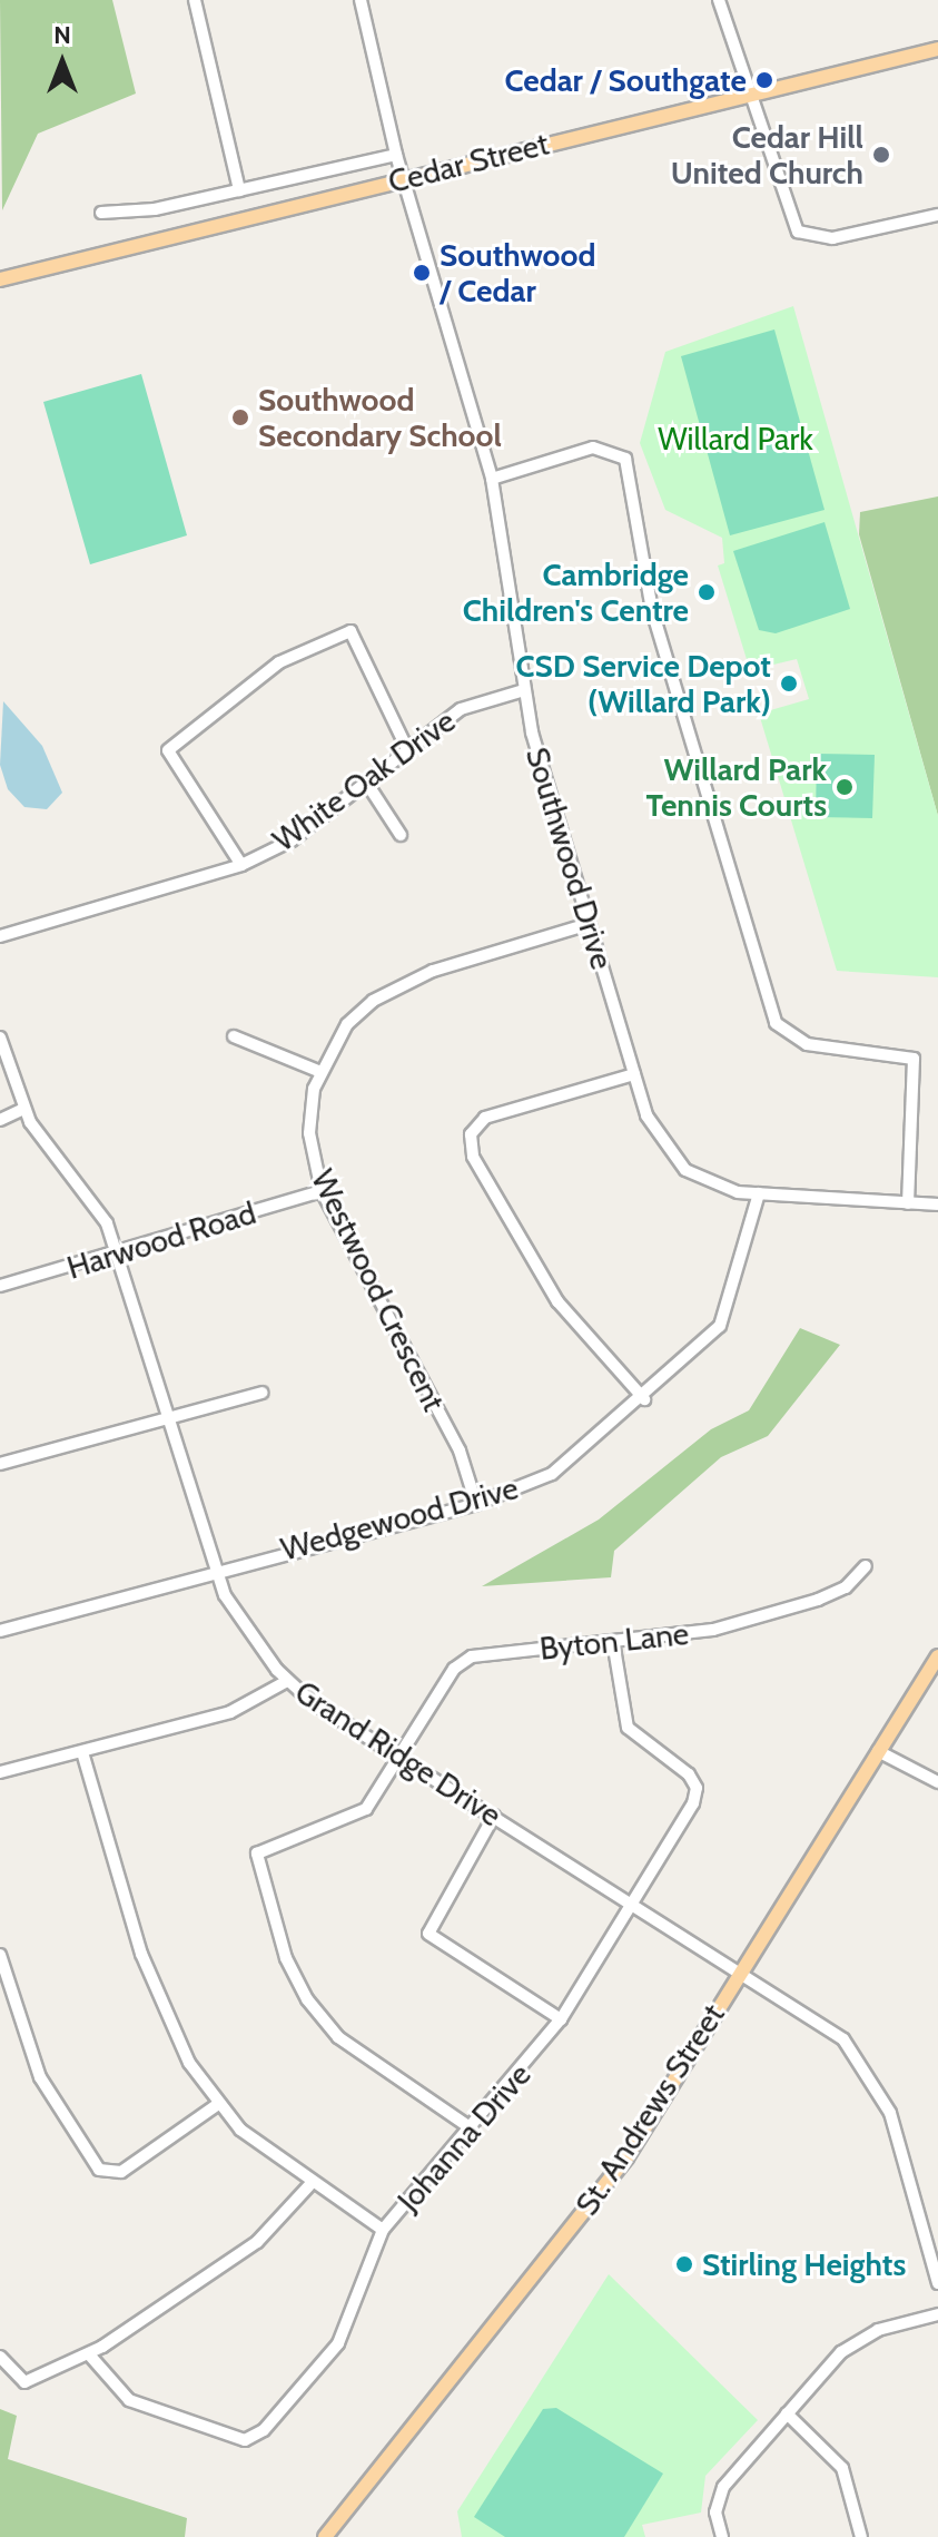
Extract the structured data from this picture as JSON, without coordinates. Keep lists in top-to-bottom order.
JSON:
{
  "streets": {
    "main road": ["Cedar Street", "St. Andrews Street"],
    "street": [
      "White Oak Drive",
      "Southwood Drive",
      "Harwood Road",
      "Westwood Crescent",
      "Wedgewood Drive",
      "Byton Lane",
      "Grand Ridge Drive",
      "Johanna Drive"
    ]
  },
  "crossings": [
    ["Cedar Street", "Southwood Drive"],
    ["White Oak Drive", "Southwood Drive"],
    ["Southwood Drive", "Westwood Crescent"],
    ["Southwood Drive", "Wedgewood Drive"],
    ["Harwood Road", "Westwood Crescent"],
    ["Harwood Road", "Grand Ridge Drive"],
    ["Westwood Crescent", "Wedgewood Drive"],
    ["Wedgewood Drive", "Grand Ridge Drive"],
    ["Byton Lane", "Grand Ridge Drive"],
    ["Byton Lane", "Johanna Drive"],
    ["Grand Ridge Drive", "St. Andrews Street"],
    ["Grand Ridge Drive", "Johanna Drive"]
  ],
  "parks": ["Willard Park"],
  "places": [
    "Cedar / Southgate",
    "Cedar Hill United Church",
    "Southwood / Cedar",
    "Southwood Secondary School",
    "Cambridge Children's Centre",
    "CSD Service Depot (Willard Park)",
    "Willard Park Tennis Courts",
    "Stirling Heights"
  ],
  "north": "top"
}
